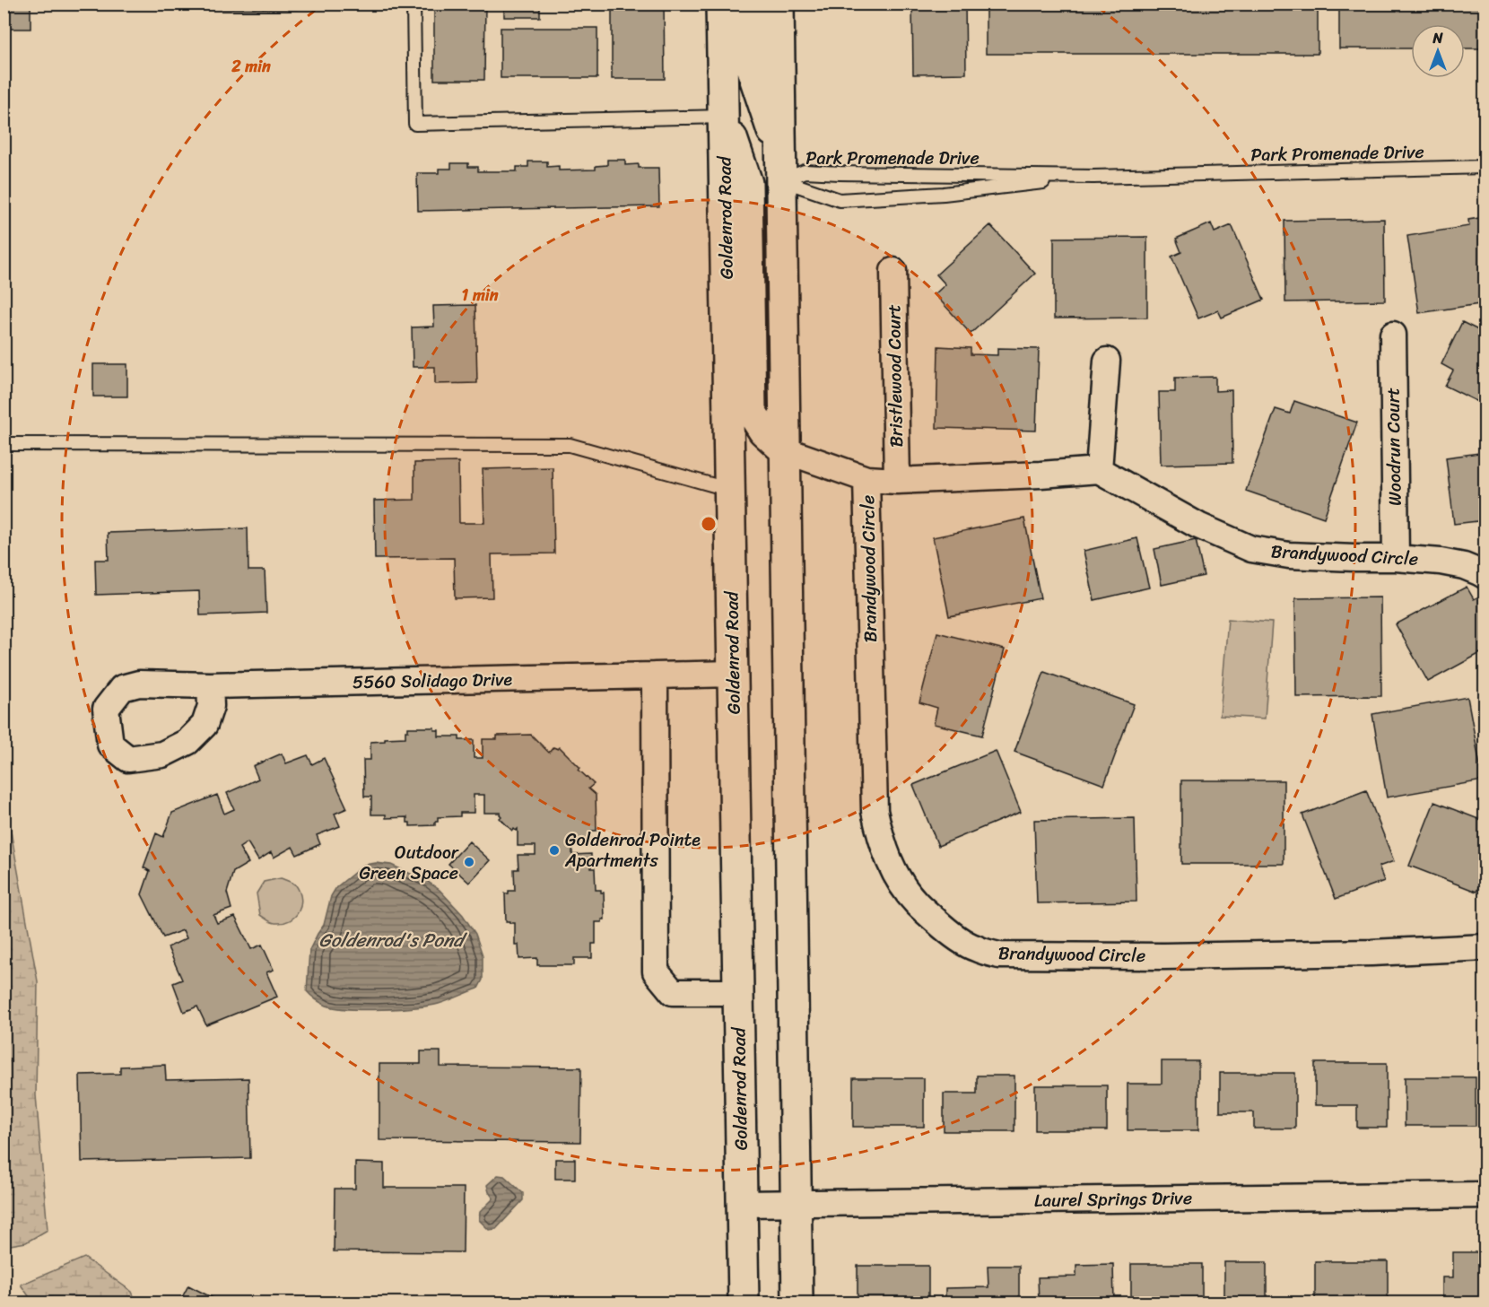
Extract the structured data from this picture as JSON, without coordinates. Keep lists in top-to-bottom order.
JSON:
{
  "streets": {
    "main road": ["Goldenrod Road"],
    "street": [
      "Bristlewood Court",
      "Woodrun Court",
      "Brandywood Circle",
      "5560 Solidago Drive",
      "Laurel Springs Drive"
    ],
    "lane": ["Park Promenade Drive"]
  },
  "crossings": [
    ["Goldenrod Road", "5560 Solidago Drive"],
    ["Goldenrod Road", "Laurel Springs Drive"],
    ["Bristlewood Court", "Brandywood Circle"],
    ["Woodrun Court", "Brandywood Circle"]
  ],
  "water": ["Goldenrod's Pond"],
  "places": ["Goldenrod Pointe Apartments", "Outdoor Green Space"],
  "north": "top",
  "rings": ["2 min", "1 min"]
}
